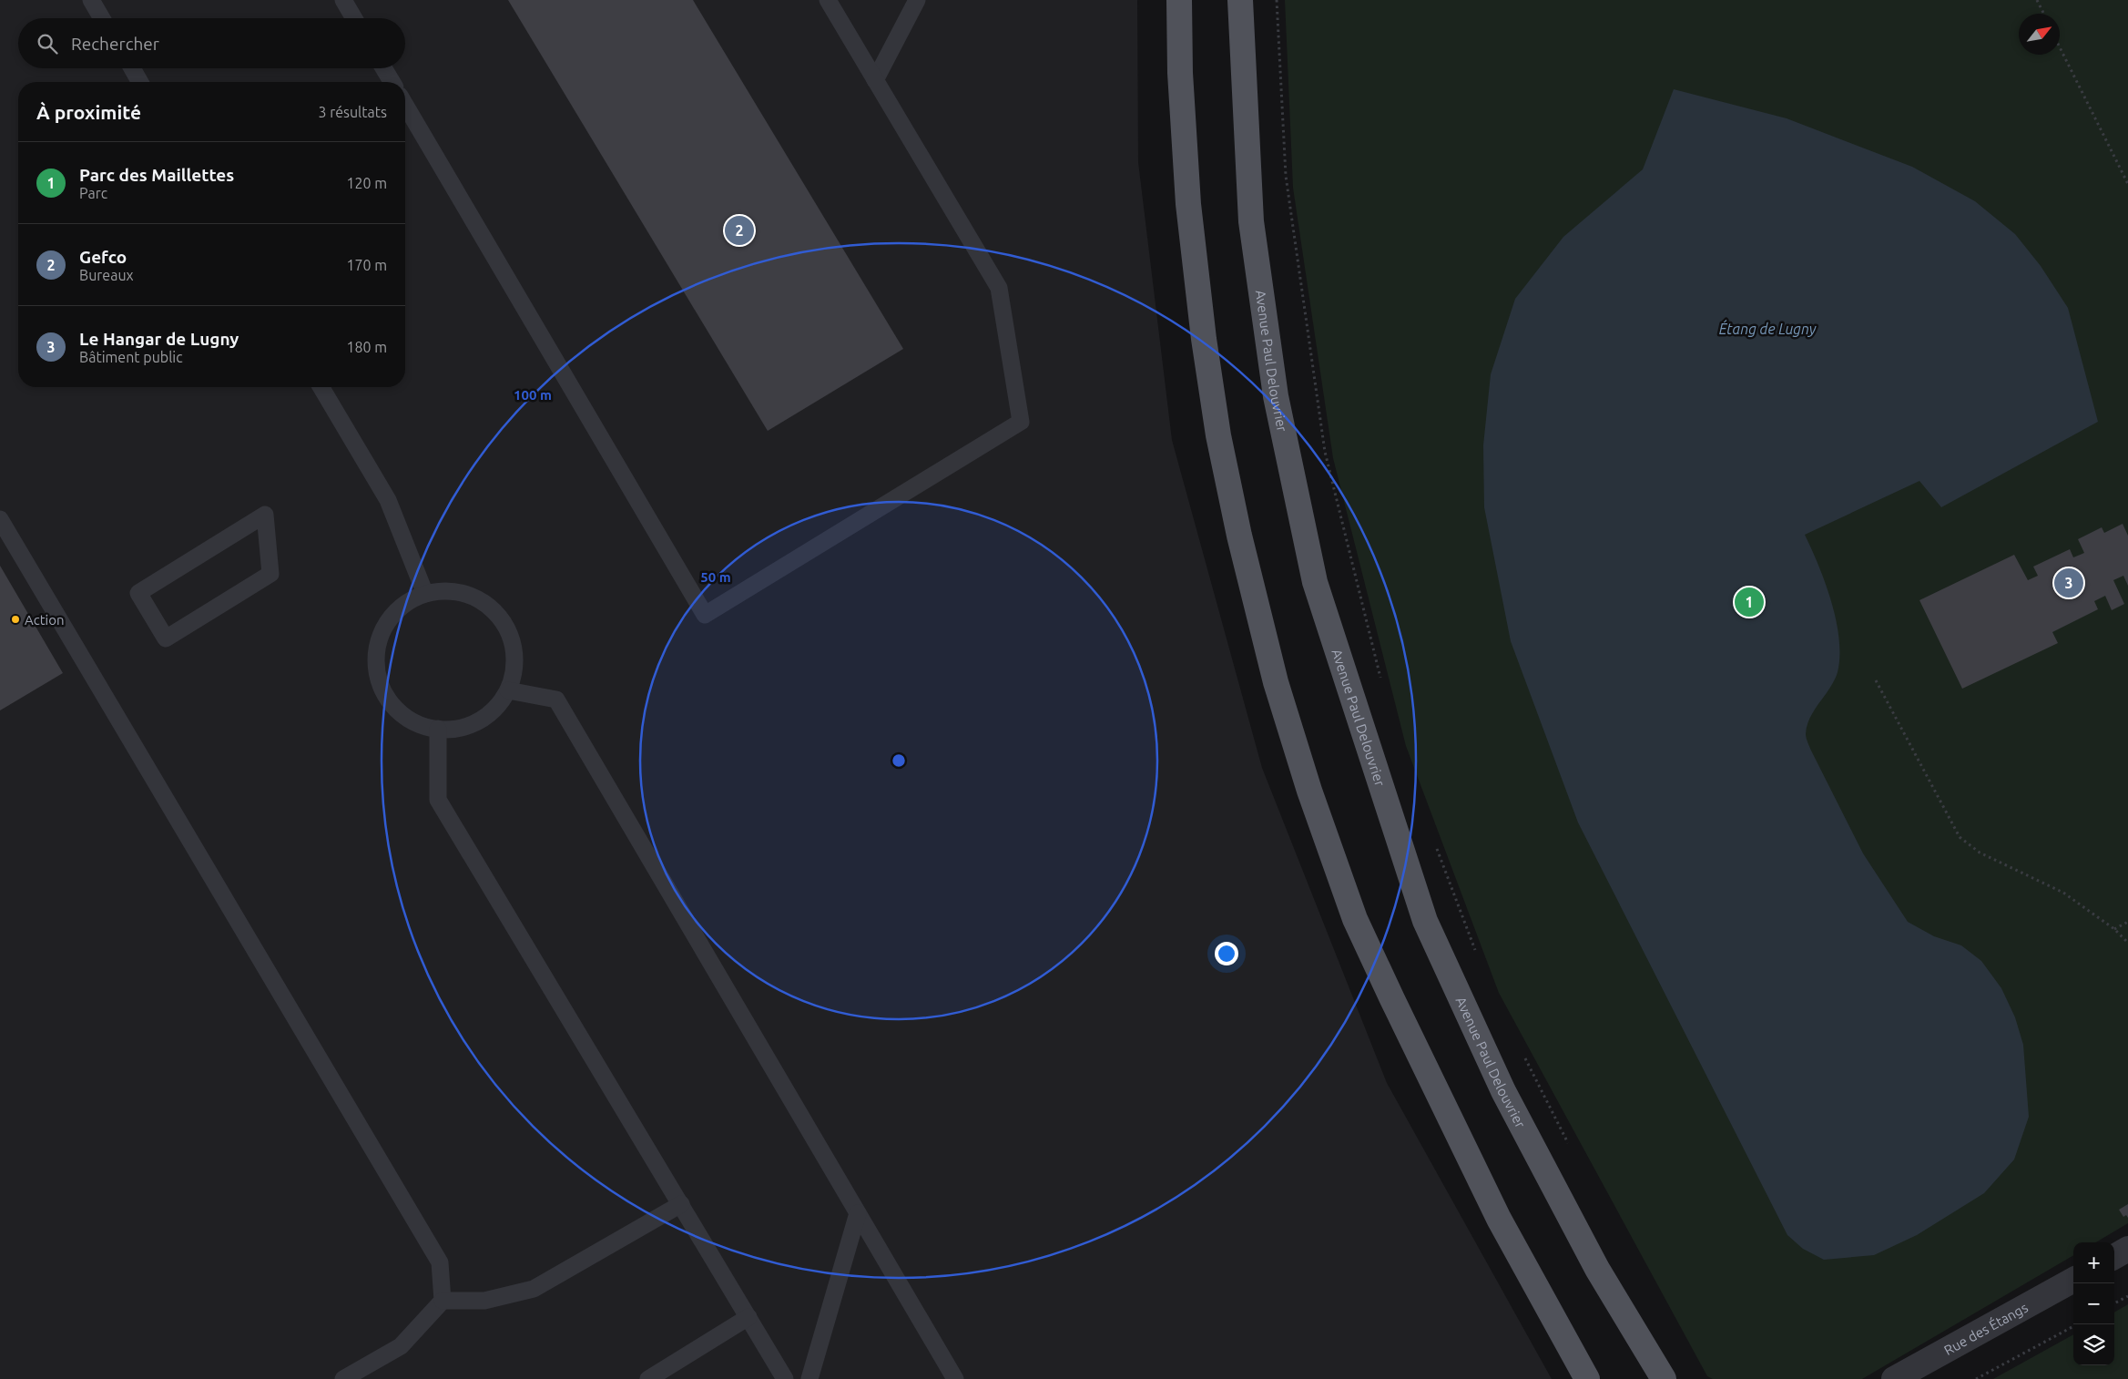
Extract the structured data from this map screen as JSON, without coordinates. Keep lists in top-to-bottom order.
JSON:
{
  "streets": {
    "main road": ["Avenue Paul Delouvrier"],
    "street": ["Rue des Étangs"]
  },
  "water": ["Étang de Lugny"],
  "places": ["Action"],
  "north": "top right",
  "page": {
    "search": "Rechercher",
    "heading": ["À proximité", "3 résultats"],
    "list": [
      {
        "mark": "1",
        "name": "Parc des Maillettes",
        "note": "Parc",
        "value": "120 m"
      },
      {
        "mark": "2",
        "name": "Gefco",
        "note": "Bureaux",
        "value": "170 m"
      },
      {
        "mark": "3",
        "name": "Le Hangar de Lugny",
        "note": "Bâtiment public",
        "value": "180 m"
      }
    ],
    "pins": ["2", "3", "1"],
    "map_buttons": ["+", "−"]
  },
  "rings": ["100 m", "50 m"]
}
